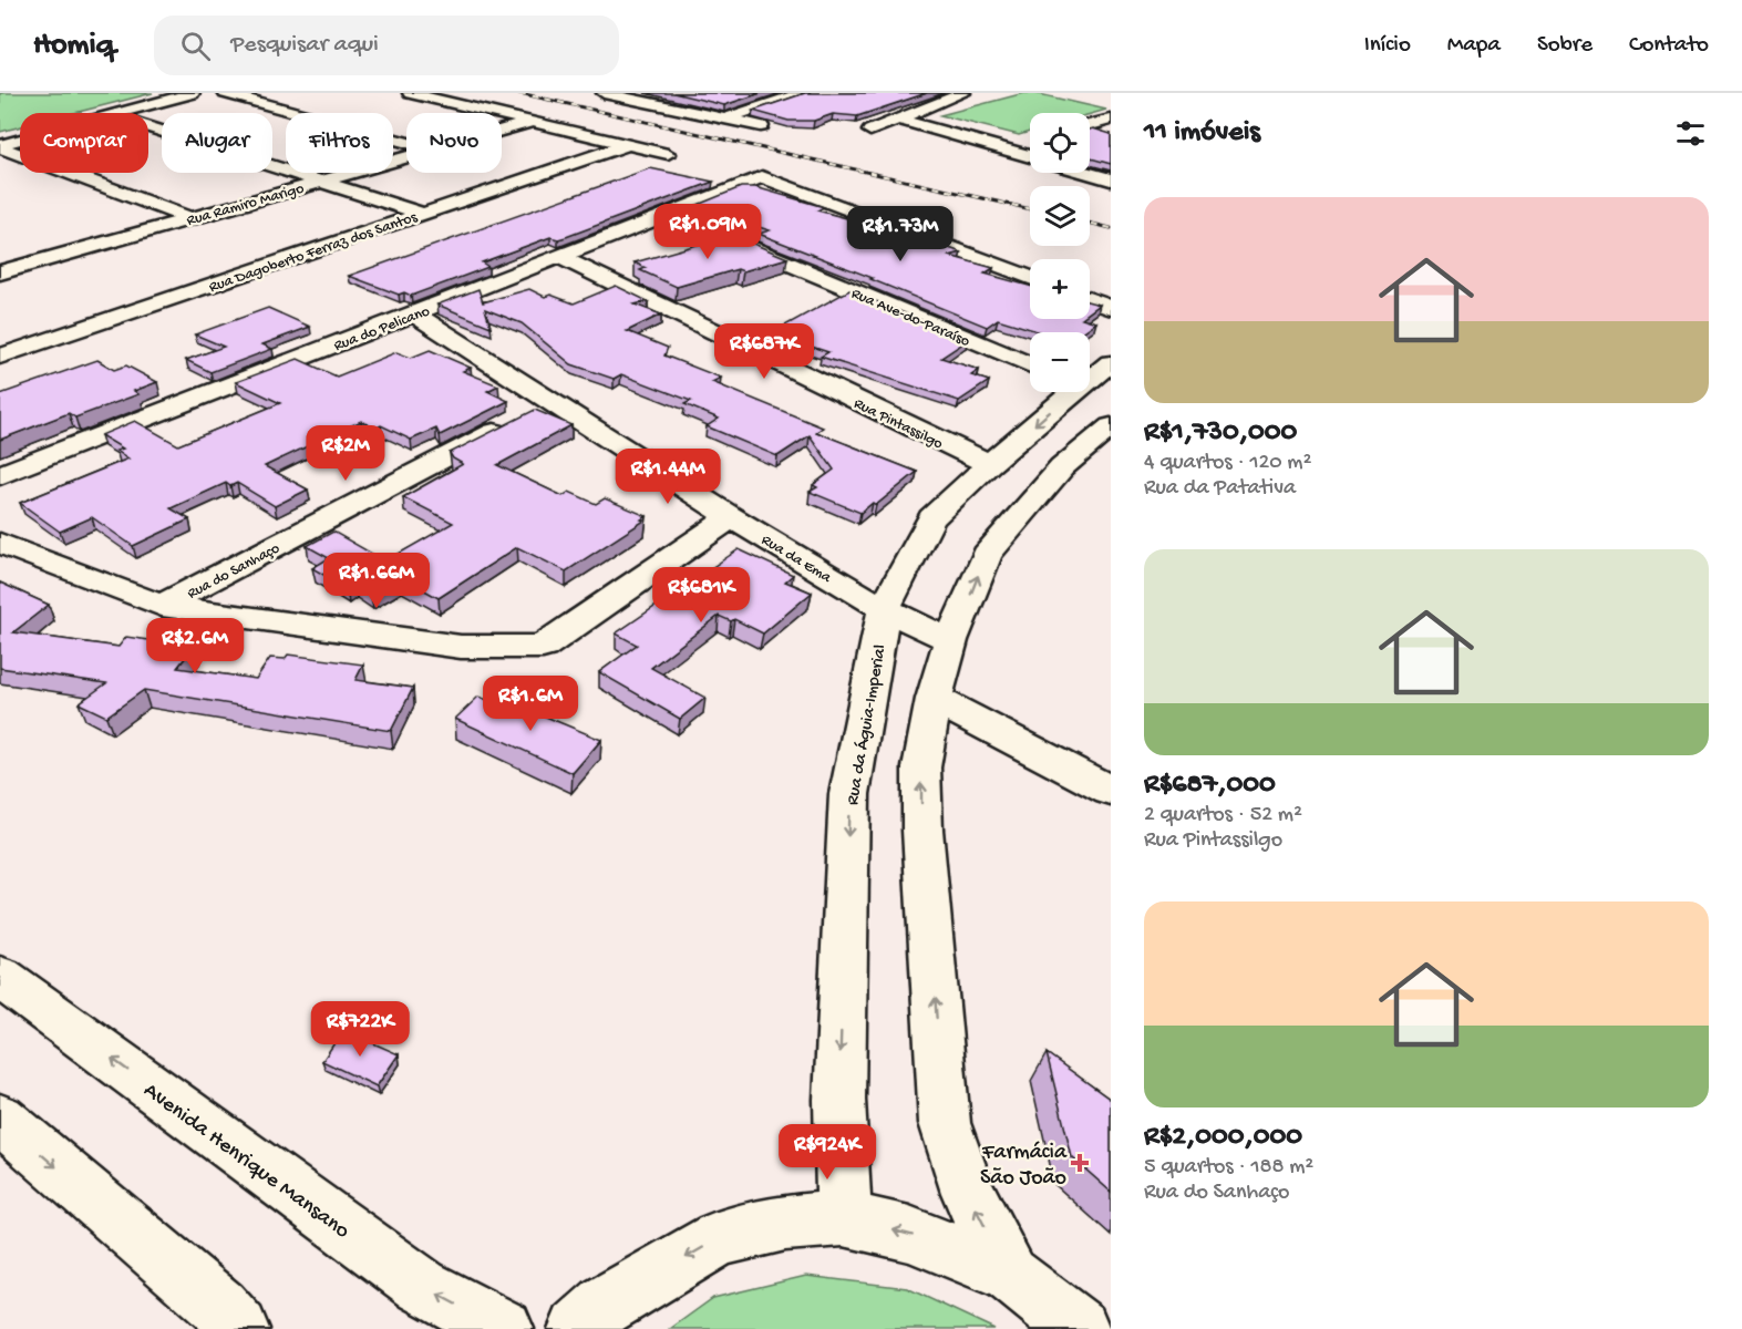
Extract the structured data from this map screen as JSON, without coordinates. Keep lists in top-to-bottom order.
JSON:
{
  "streets": {
    "street": [
      "Rua Ramiro Marigo",
      "Rua Dagoberto Ferraz dos Santos",
      "Rua Ave-do-Paraíso",
      "Rua do Pelicano",
      "Rua Pintassilgo",
      "Rua da Ema",
      "Rua do Sanhaço",
      "Rua da Águia-Imperial",
      "Avenida Henrique Mansano"
    ]
  },
  "crossings": [
    ["Rua Ave-do-Paraíso", "Rua do Pelicano"],
    ["Rua do Pelicano", "Rua Pintassilgo"],
    ["Rua do Pelicano", "Rua da Ema"],
    ["Rua Pintassilgo", "Rua da Águia-Imperial"],
    ["Rua da Ema", "Rua do Sanhaço"],
    ["Rua da Ema", "Rua da Águia-Imperial"]
  ],
  "places": {
    "health": ["Farmácia São João"]
  },
  "page": {
    "header": "Homiq",
    "search": "Pesquisar aqui",
    "nav": [
      "Início",
      "Mapa",
      "Sobre",
      "Contato"
    ],
    "heading": "11 imóveis",
    "map_buttons": ["+", "−"],
    "chip": [
      "Comprar",
      "Alugar",
      "Filtros",
      "Novo"
    ],
    "list": [
      {
        "name": "R$1,730,000",
        "note": "4 quartos · 120 m² · Rua da Patativa"
      },
      {
        "name": "R$687,000",
        "note": "2 quartos · 52 m² · Rua Pintassilgo"
      },
      {
        "name": "R$2,000,000",
        "note": "5 quartos · 188 m² · Rua do Sanhaço"
      }
    ],
    "price": [
      "R$1.09M",
      "R$1.73M",
      "R$687K",
      "R$2M",
      "R$1.44M",
      "R$1.66M",
      "R$681K",
      "R$2.6M",
      "R$1.6M",
      "R$722K",
      "R$924K"
    ]
  }
}
